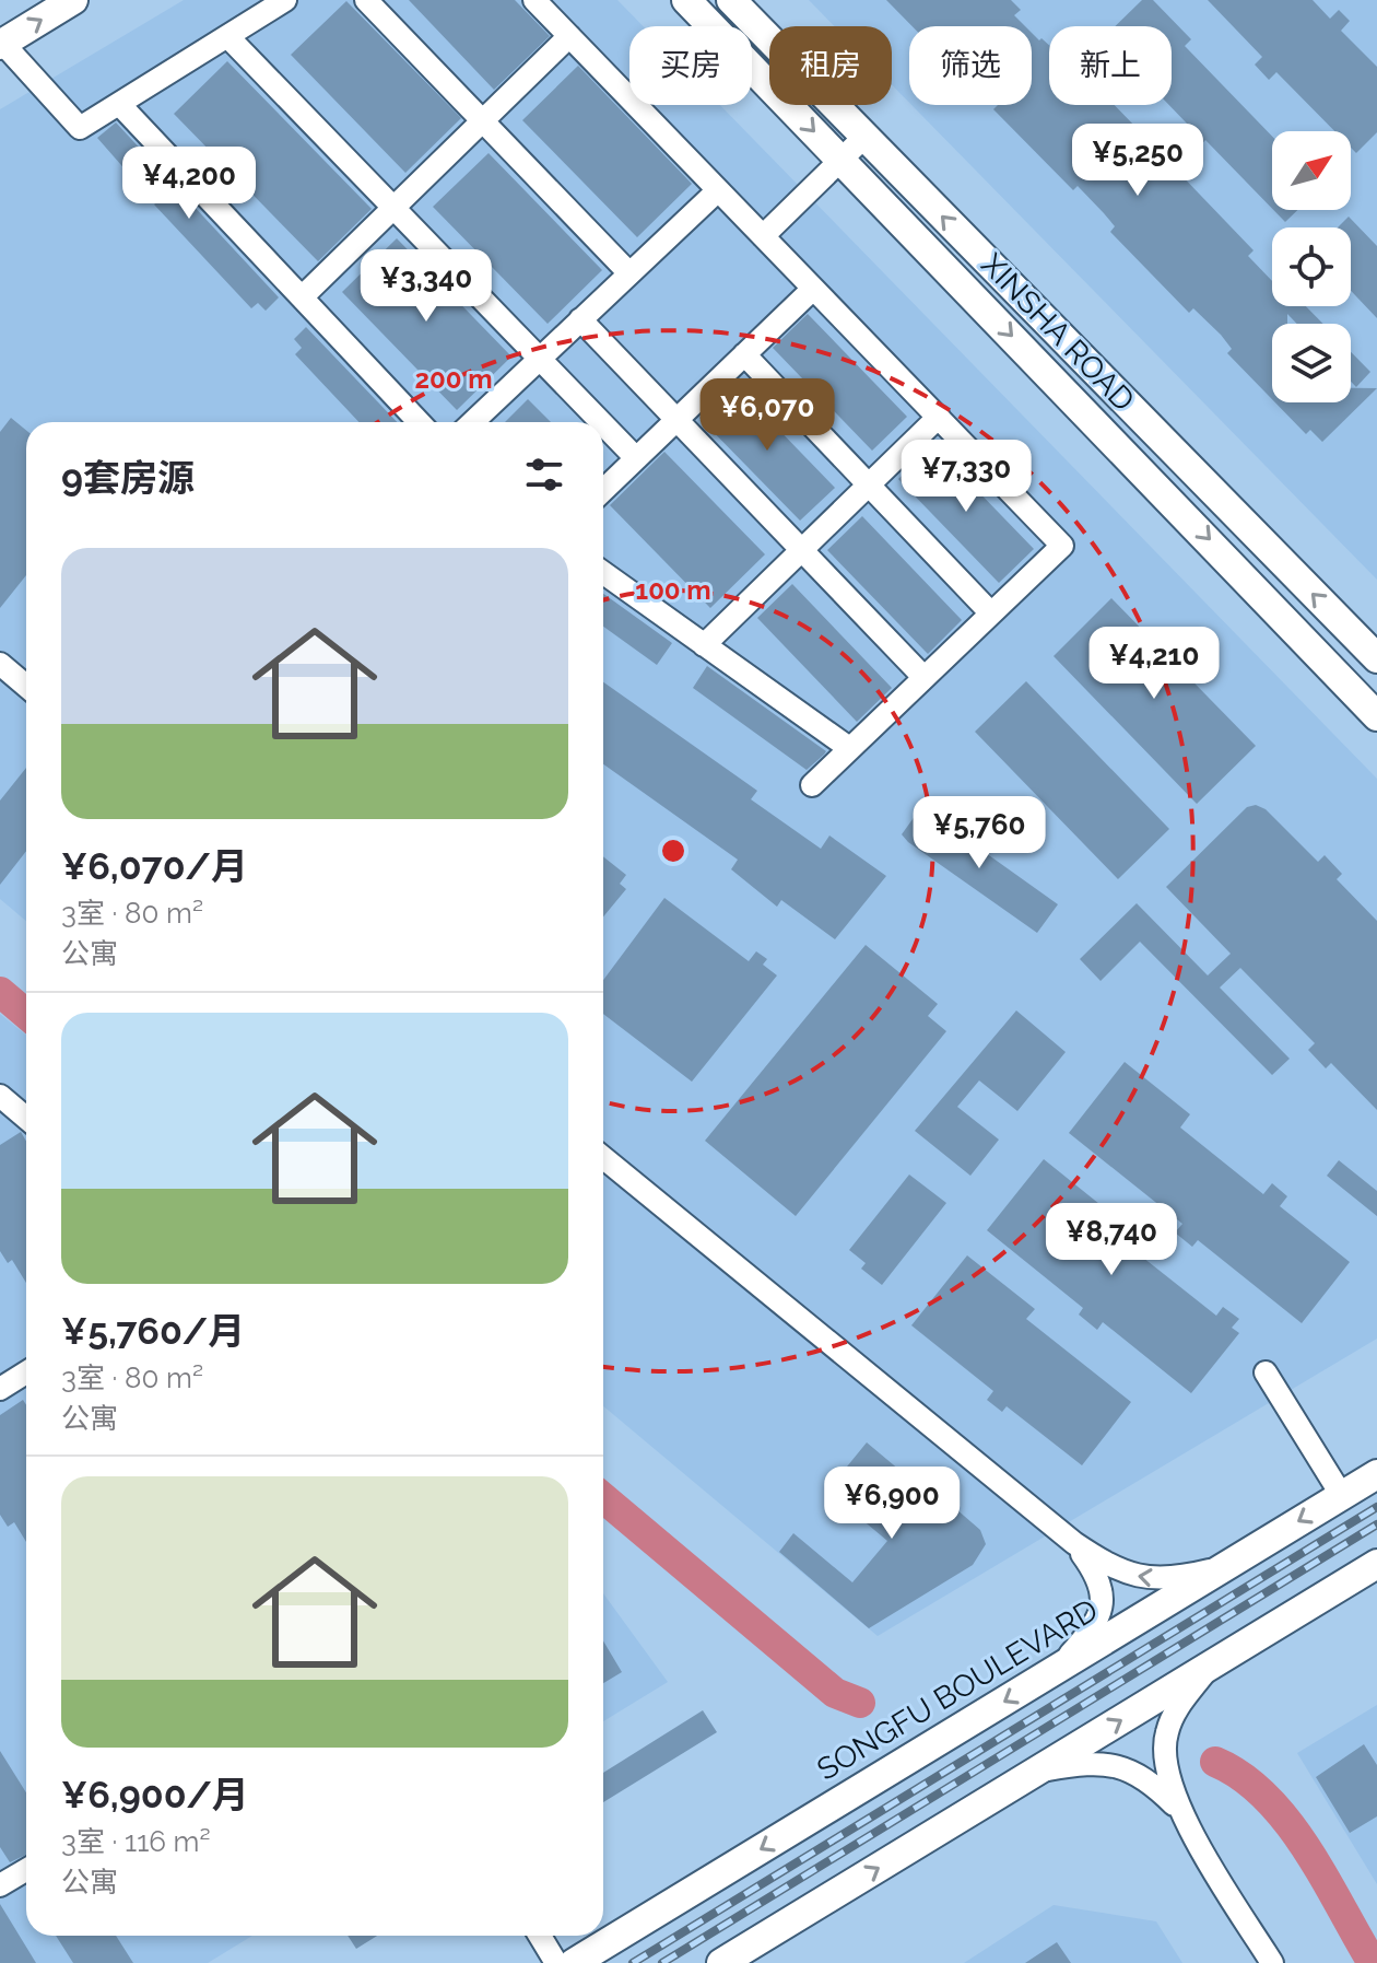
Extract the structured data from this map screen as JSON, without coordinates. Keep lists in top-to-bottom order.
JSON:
{
  "streets": {
    "main road": ["XINSHA ROAD", "SONGFU BOULEVARD"]
  },
  "north": "top right",
  "page": {
    "chip": [
      "买房",
      "租房",
      "筛选",
      "新上"
    ],
    "price": [
      "¥5,250",
      "¥4,200",
      "¥3,340",
      "¥6,070",
      "¥7,330",
      "¥4,210",
      "¥5,760",
      "¥8,740",
      "¥6,900"
    ],
    "heading": "9套房源",
    "list": [
      {
        "name": "¥6,070/月",
        "note": "3室 · 80 m² · 公寓"
      },
      {
        "name": "¥5,760/月",
        "note": "3室 · 80 m² · 公寓"
      },
      {
        "name": "¥6,900/月",
        "note": "3室 · 116 m² · 公寓"
      }
    ]
  },
  "rings": ["200 m", "100 m"]
}
